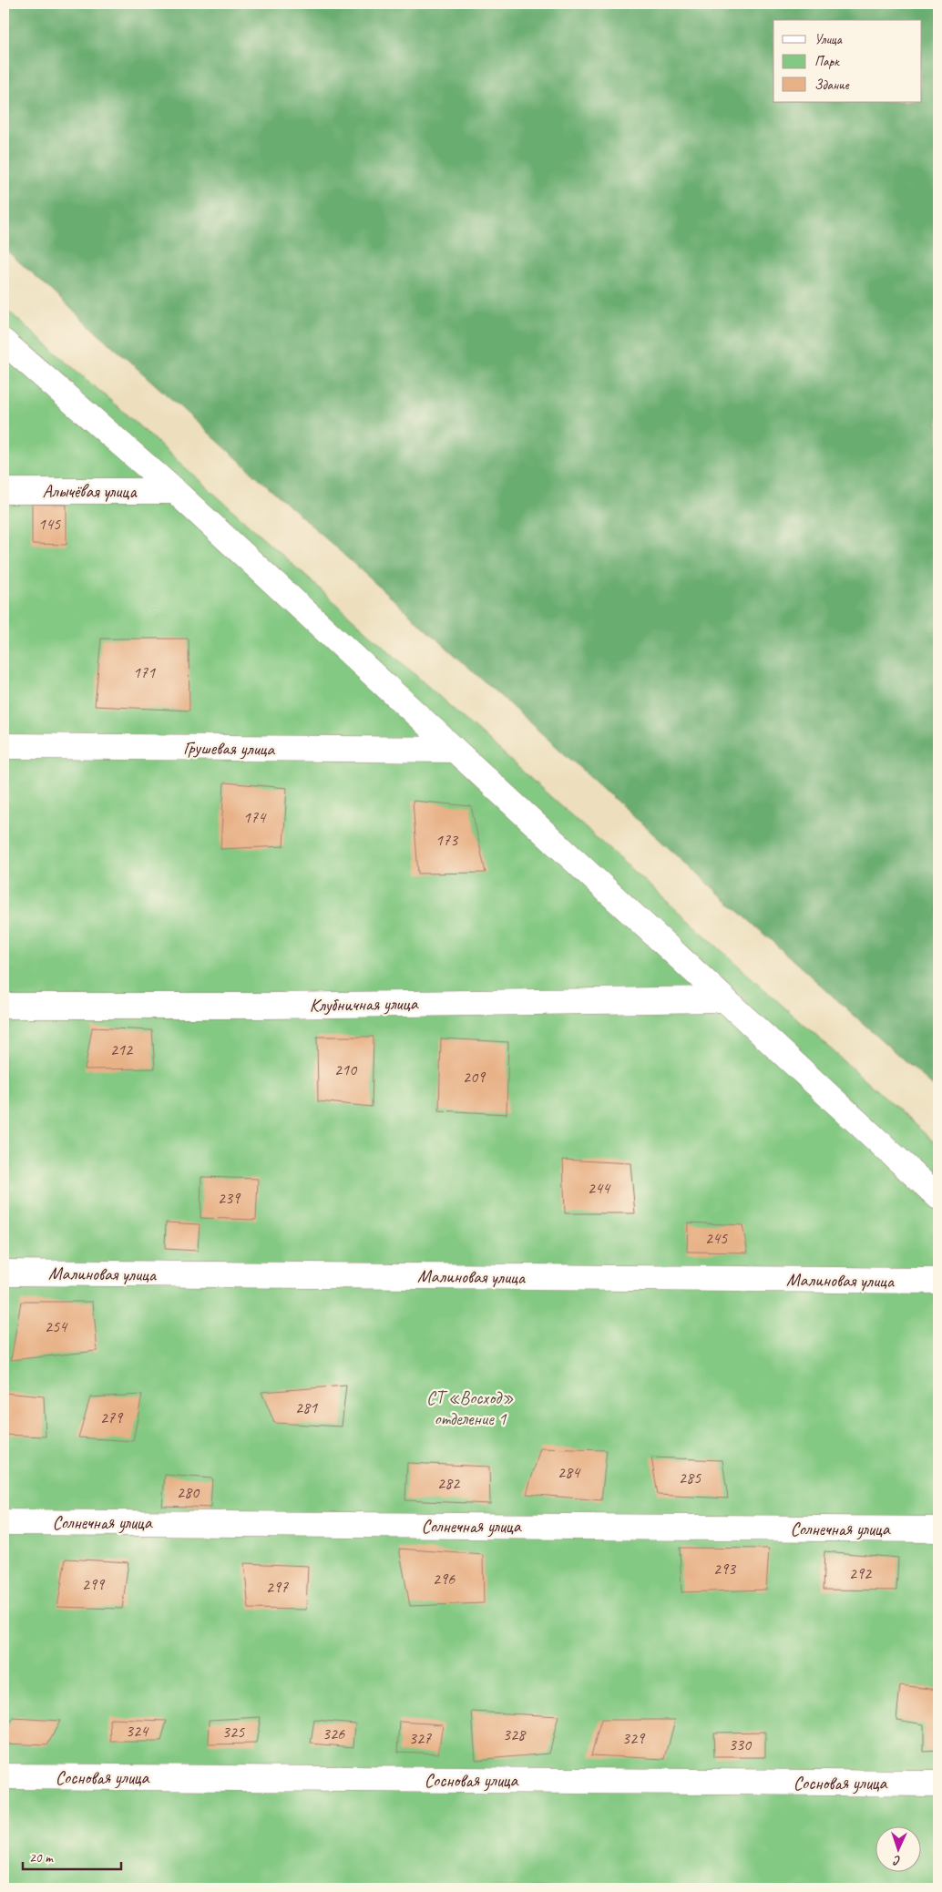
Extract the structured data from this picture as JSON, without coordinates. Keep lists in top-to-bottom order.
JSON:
{
  "streets": {
    "street": [
      "Алычёвая улица",
      "Грушевая улица",
      "Клубничная улица",
      "Малиновая улица",
      "Солнечная улица",
      "Сосновая улица"
    ]
  },
  "parks": ["СТ «Восход» отделение 1"],
  "house_numbers": [
    "145",
    "171",
    "174",
    "173",
    "212",
    "210",
    "209",
    "244",
    "239",
    "245",
    "254",
    "281",
    "279",
    "284",
    "285",
    "282",
    "280",
    "293",
    "292",
    "296",
    "299",
    "297",
    "324",
    "325",
    "326",
    "328",
    "327",
    "329",
    "330"
  ],
  "legend": ["Улица", "Парк", "Здание"],
  "scale_bar": "20 m",
  "north": "bottom"
}
